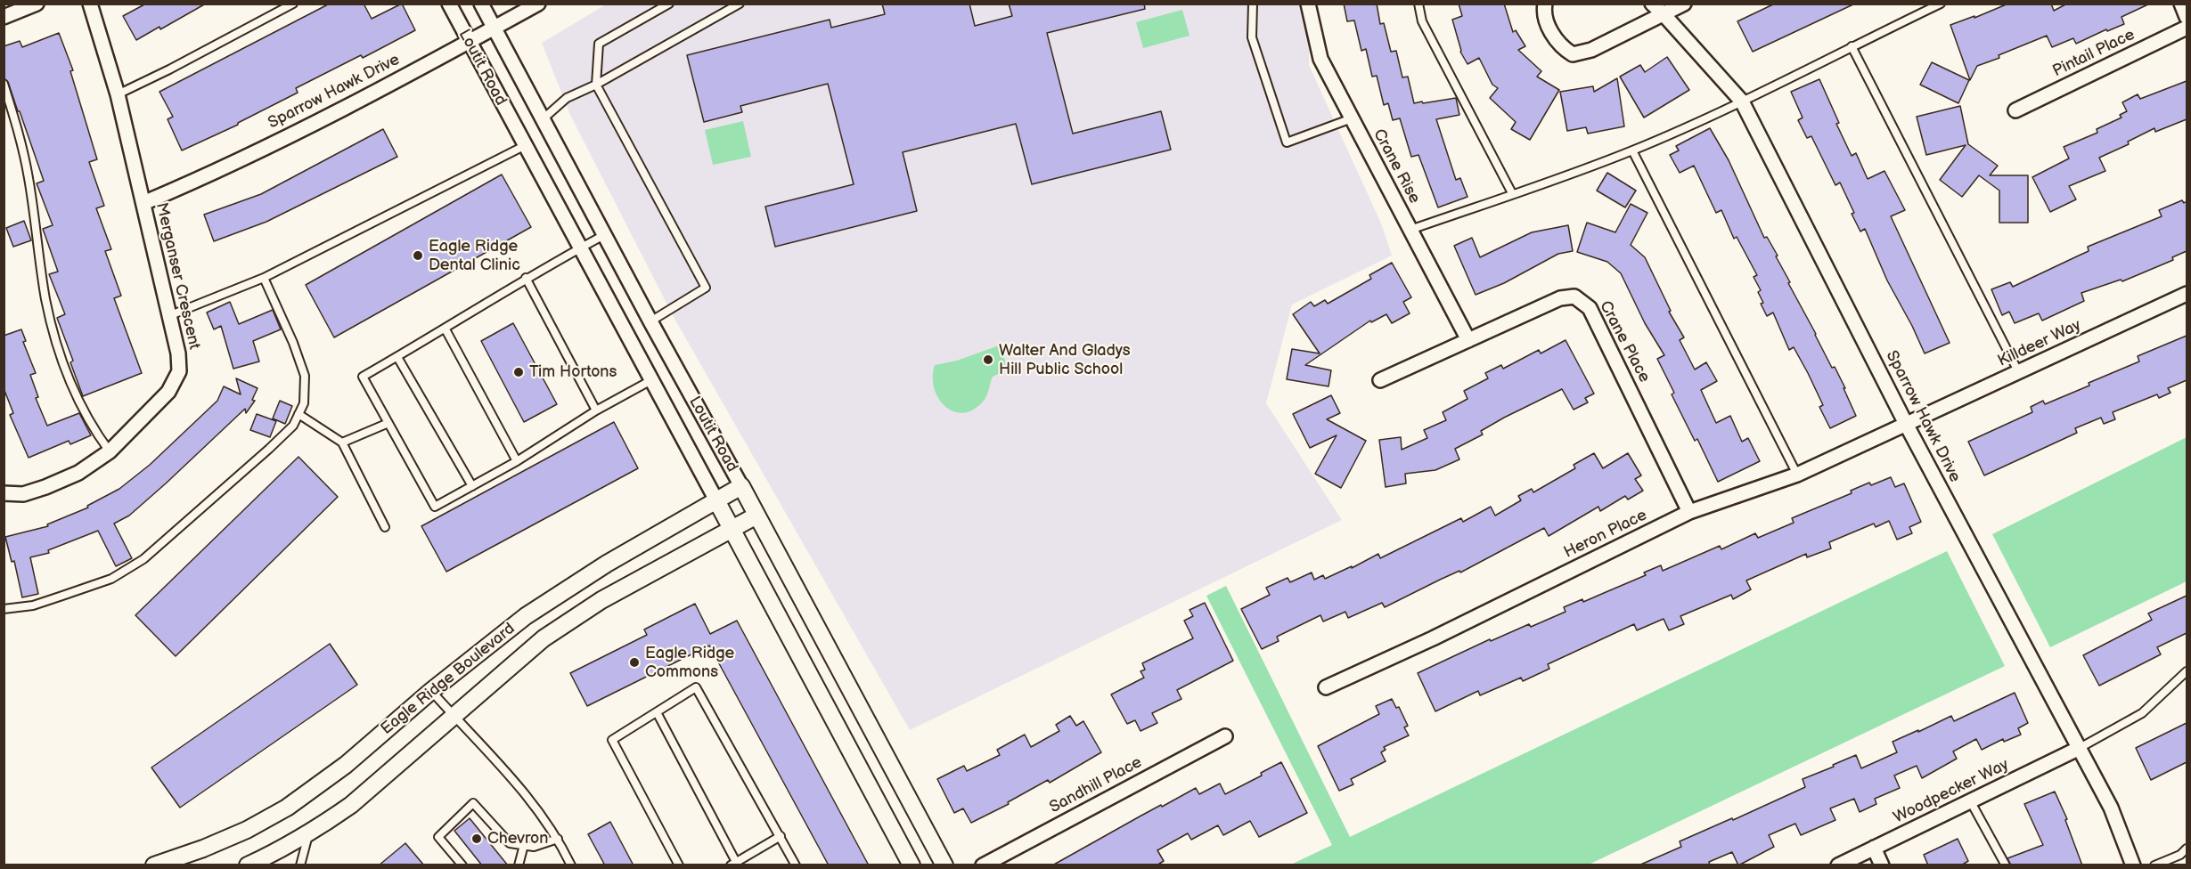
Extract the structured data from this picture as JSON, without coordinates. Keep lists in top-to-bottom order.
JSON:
{
  "streets": {
    "street": [
      "Pintail Place",
      "Loutit Road",
      "Sparrow Hawk Drive",
      "Crane Rise",
      "Merganser Crescent",
      "Crane Place",
      "Killdeer Way",
      "Heron Place",
      "Eagle Ridge Boulevard",
      "Sandhill Place",
      "Woodpecker Way"
    ]
  },
  "crossings": [
    ["Loutit Road", "Sparrow Hawk Drive"],
    ["Loutit Road", "Eagle Ridge Boulevard"],
    ["Sparrow Hawk Drive", "Merganser Crescent"],
    ["Sparrow Hawk Drive", "Killdeer Way"],
    ["Sparrow Hawk Drive", "Heron Place"],
    ["Sparrow Hawk Drive", "Woodpecker Way"],
    ["Crane Rise", "Crane Place"],
    ["Crane Place", "Heron Place"],
    ["Killdeer Way", "Heron Place"]
  ],
  "places": [
    "Eagle Ridge Dental Clinic",
    "Walter And Gladys Hill Public School",
    "Tim Hortons",
    "Eagle Ridge Commons",
    "Chevron"
  ]
}
